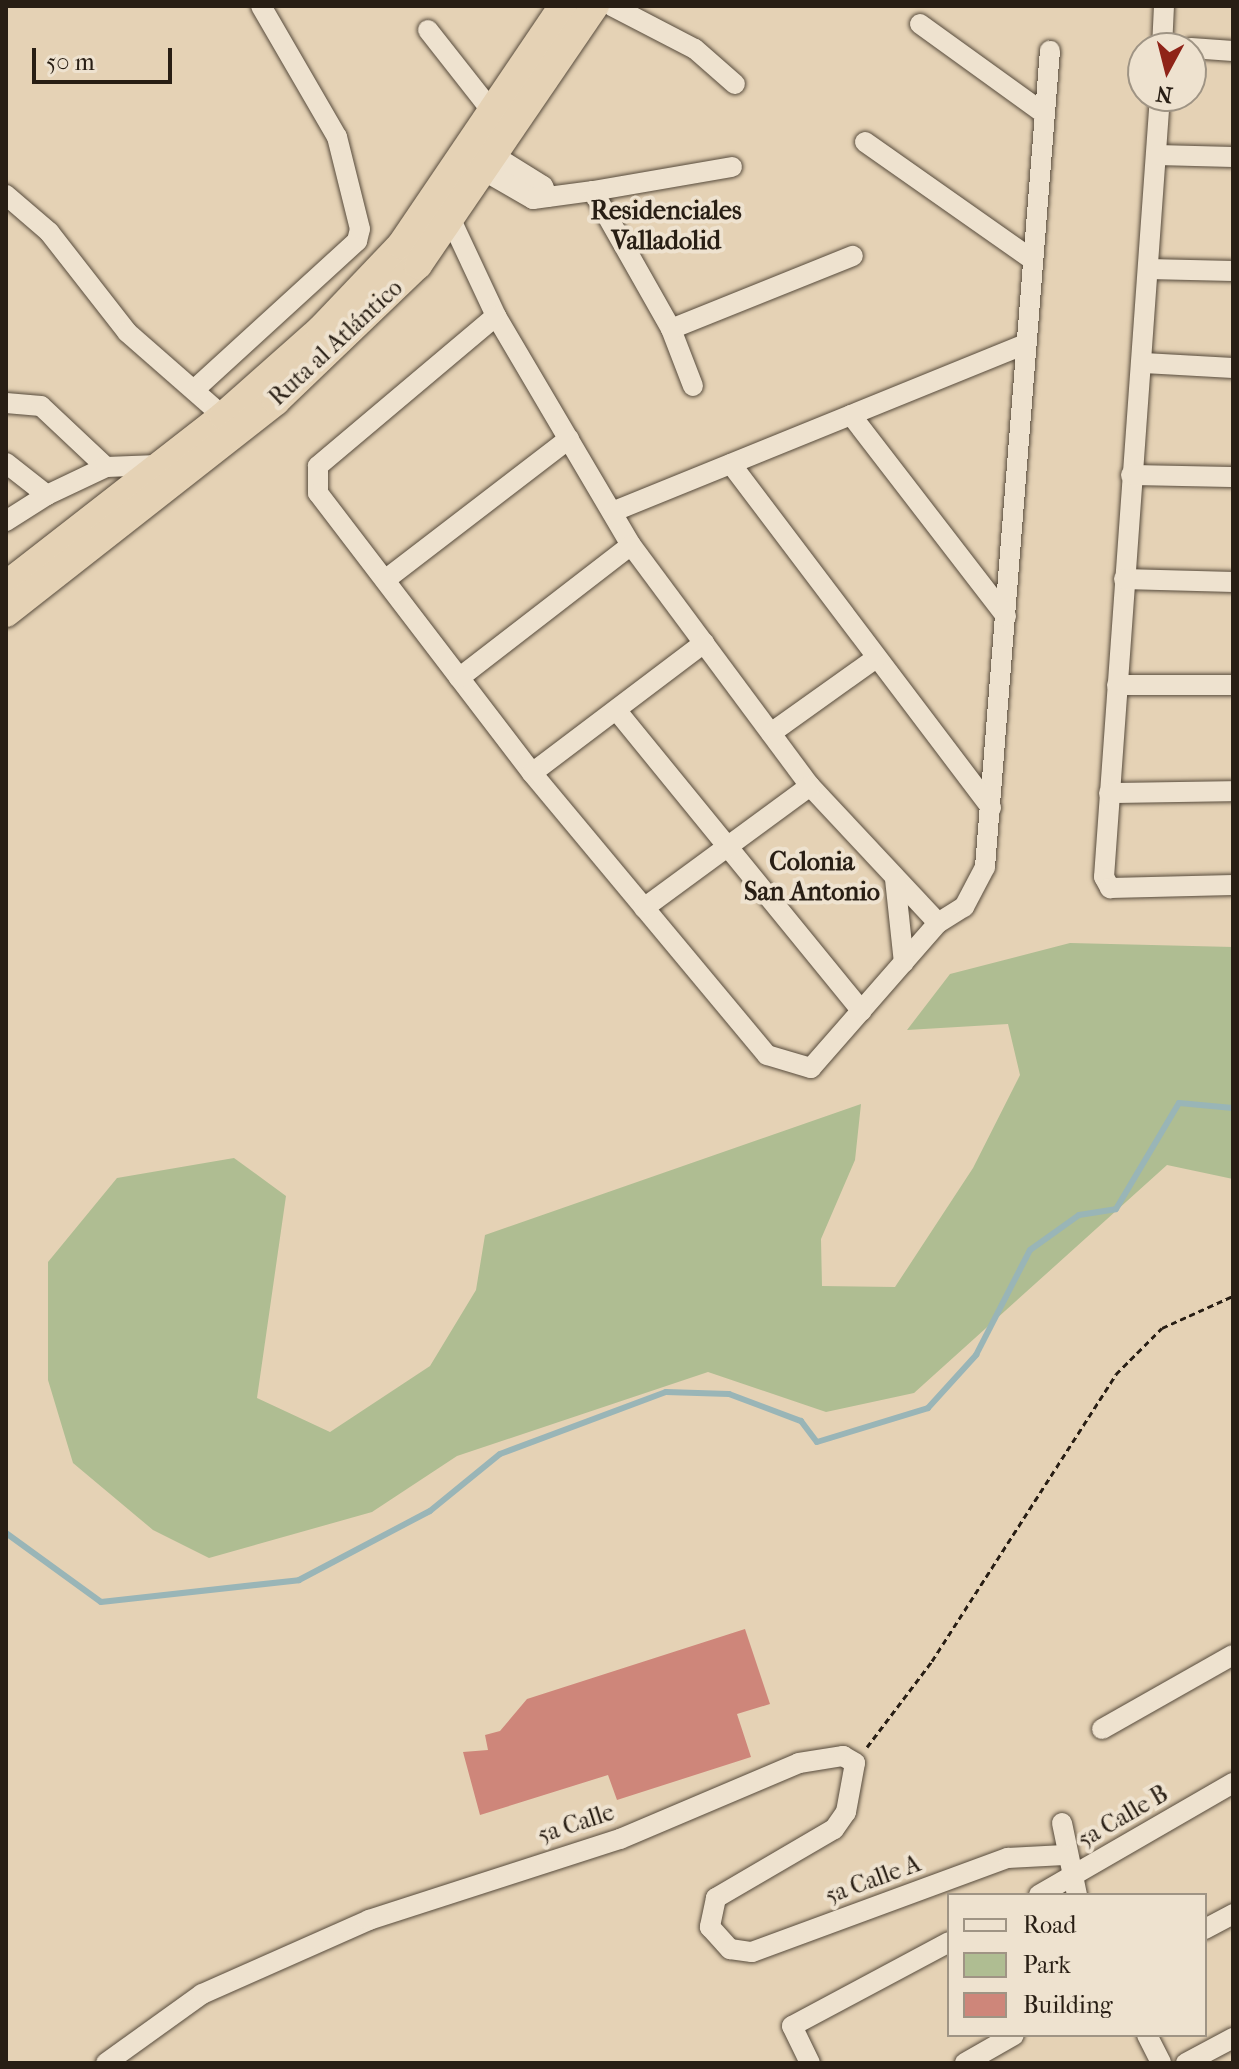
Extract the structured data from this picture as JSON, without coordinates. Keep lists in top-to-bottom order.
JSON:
{
  "streets": {
    "highway": ["Ruta al Atlántico"],
    "street": ["5a Calle B", "5a Calle", "5a Calle A"]
  },
  "crossings": [
    ["5a Calle", "5a Calle A"]
  ],
  "districts": ["Residenciales Valladolid", "Colonia San Antonio"],
  "legend": ["Road", "Park", "Building"],
  "scale_bar": "50 m",
  "north": "bottom"
}
